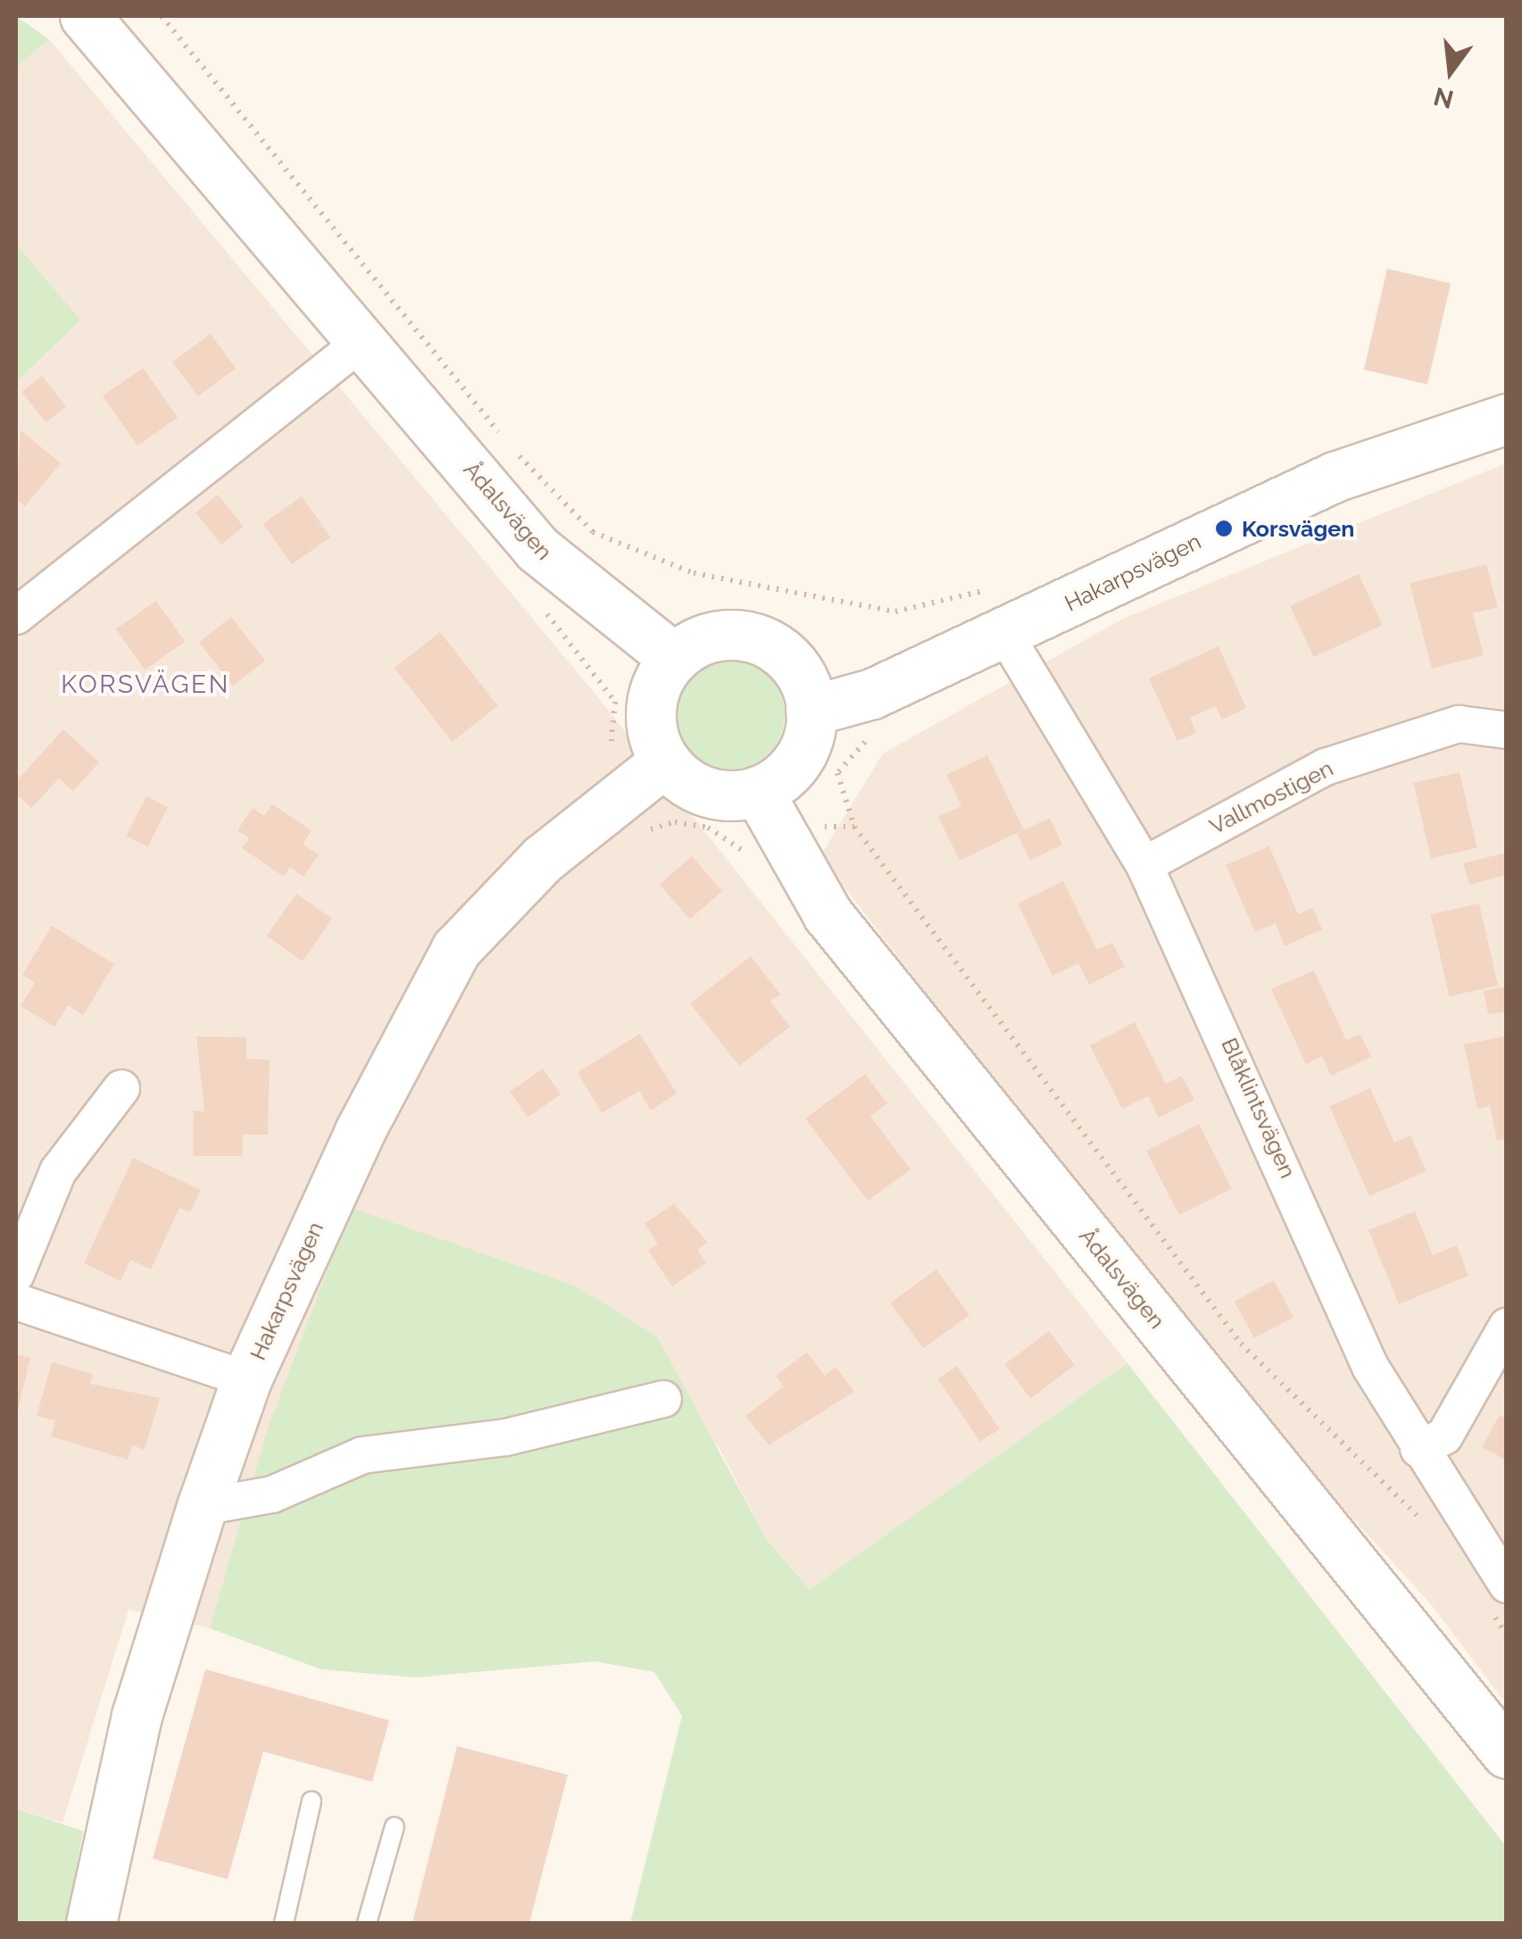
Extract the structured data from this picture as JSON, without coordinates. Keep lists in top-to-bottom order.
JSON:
{
  "streets": {
    "main road": ["Ådalsvägen", "Hakarpsvägen"],
    "street": ["Vallmostigen", "Blåklintsvägen"]
  },
  "crossings": [
    ["Ådalsvägen", "Hakarpsvägen"],
    ["Hakarpsvägen", "Blåklintsvägen"],
    ["Vallmostigen", "Blåklintsvägen"]
  ],
  "districts": ["KORSVÄGEN"],
  "places": ["Korsvägen"],
  "north": "bottom"
}
